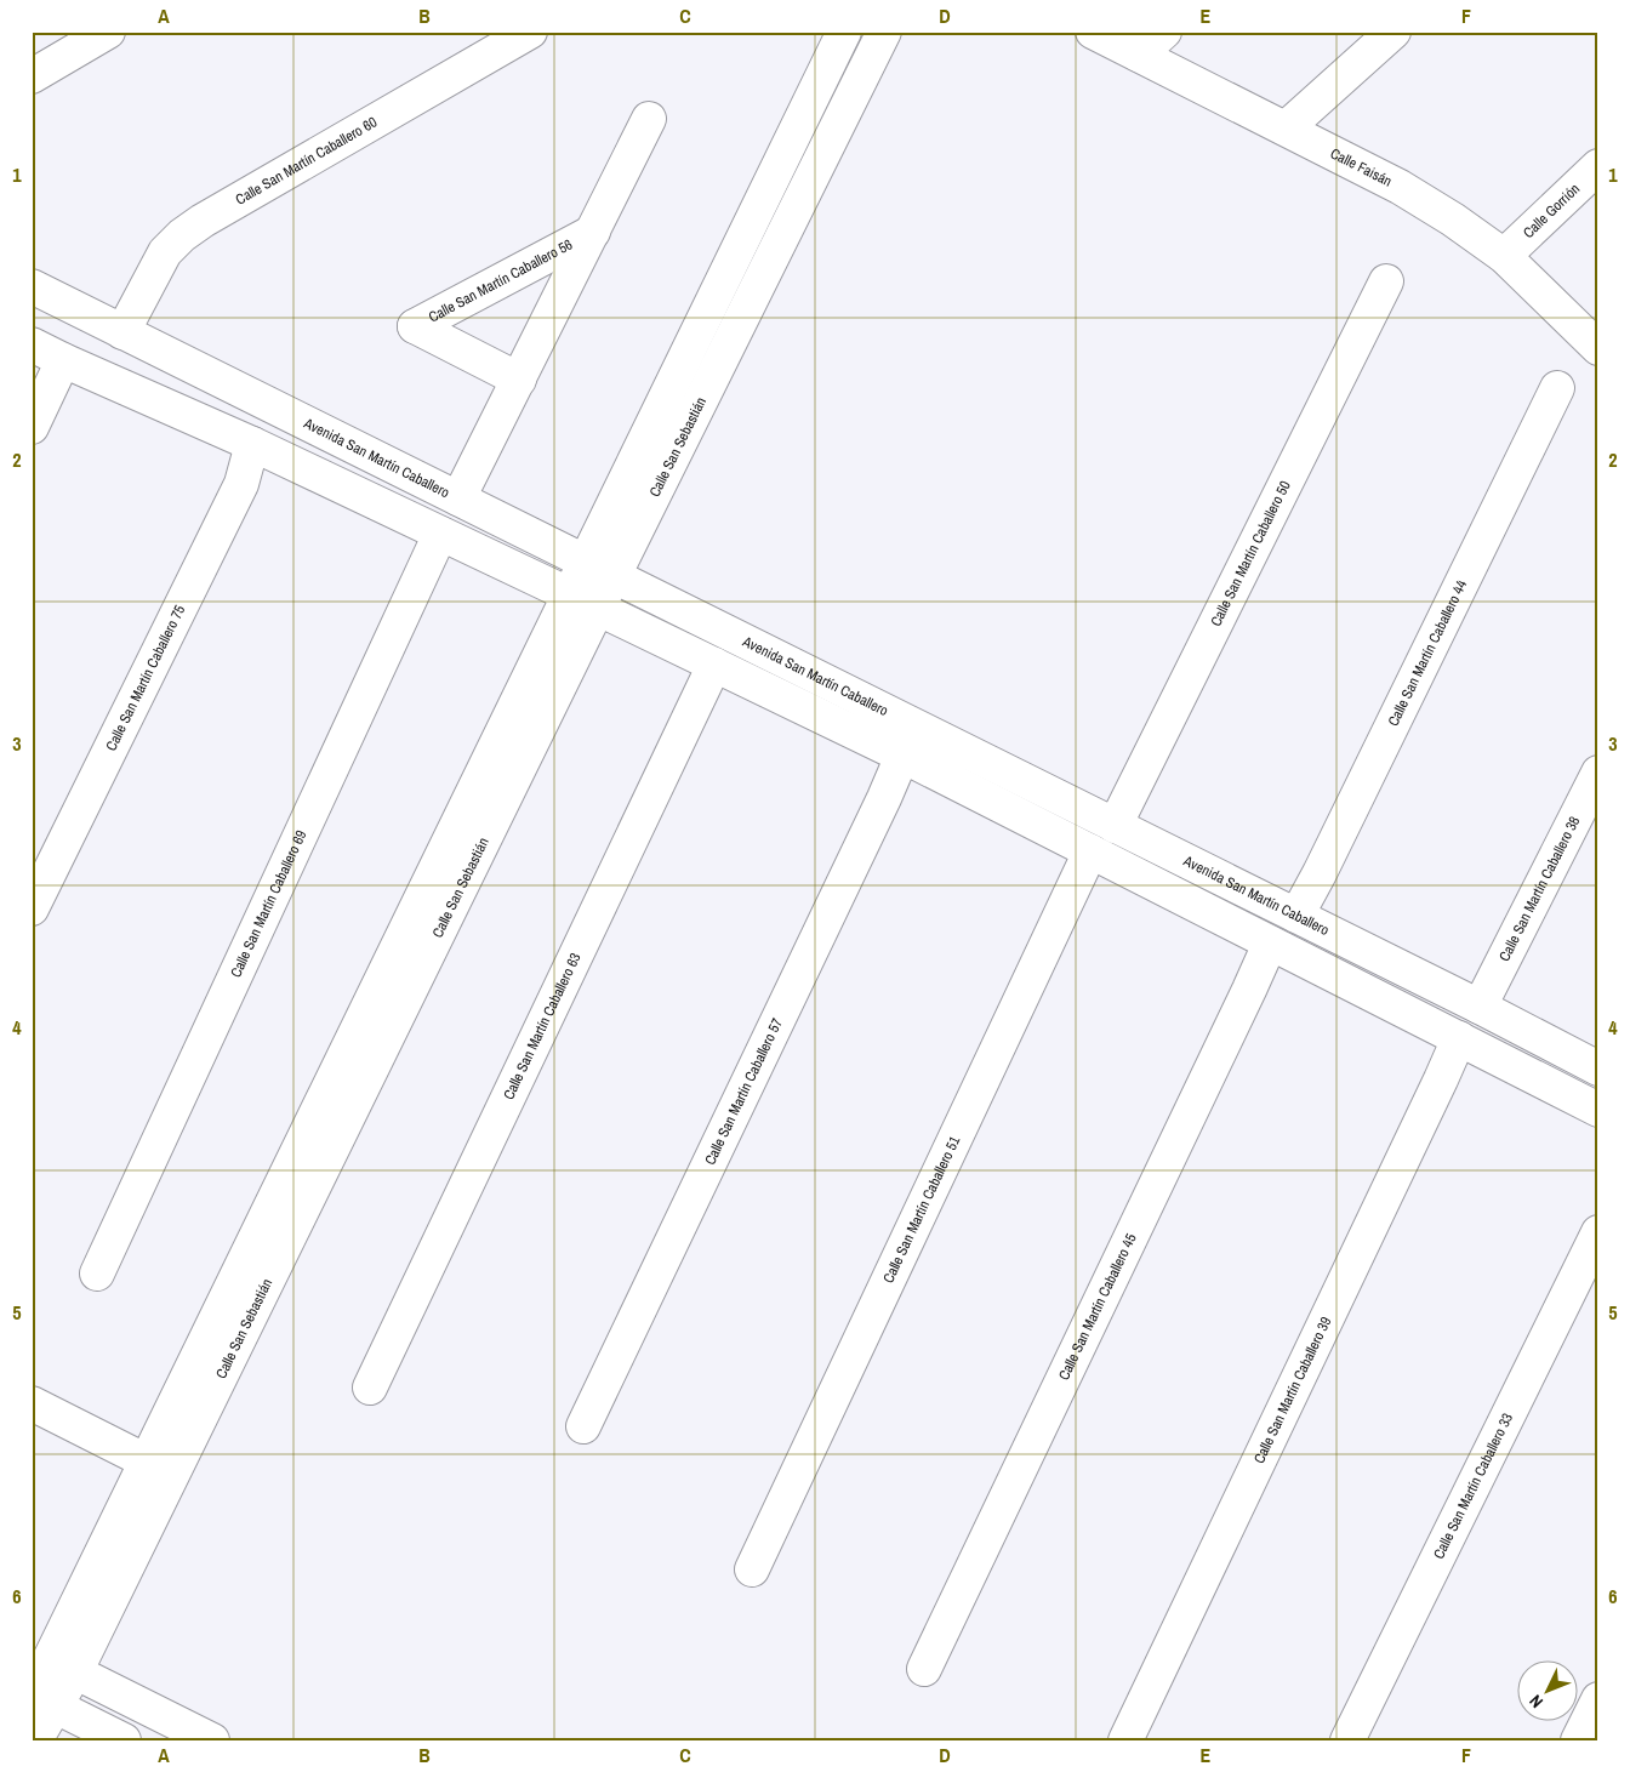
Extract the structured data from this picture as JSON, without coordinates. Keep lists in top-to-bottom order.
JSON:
{
  "streets": {
    "street": [
      "Calle San Martín Caballero 60",
      "Calle Faisán",
      "Calle Gorrión",
      "Calle San Martín Caballero 56",
      "Calle San Sebastián",
      "Avenida San Martín Caballero",
      "Calle San Martín Caballero 50",
      "Calle San Martín Caballero 44",
      "Calle San Martín Caballero 75",
      "Calle San Martín Caballero 38",
      "Calle San Martín Caballero 69",
      "Calle San Martín Caballero 63",
      "Calle San Martín Caballero 57",
      "Calle San Martín Caballero 51",
      "Calle San Martín Caballero 45",
      "Calle San Martín Caballero 39",
      "Calle San Martín Caballero 33"
    ]
  },
  "crossings": [
    ["Calle San Martín Caballero 60", "Avenida San Martín Caballero"],
    ["Calle Faisán", "Calle Gorrión"],
    ["Calle San Martín Caballero 56", "Avenida San Martín Caballero"],
    ["Calle San Sebastián", "Avenida San Martín Caballero"],
    ["Avenida San Martín Caballero", "Calle San Martín Caballero 50"],
    ["Avenida San Martín Caballero", "Calle San Martín Caballero 44"],
    ["Avenida San Martín Caballero", "Calle San Martín Caballero 38"]
  ],
  "north": "bottom left",
  "grid": {
    "columns": [
      "A",
      "B",
      "C",
      "D",
      "E",
      "F"
    ],
    "rows": [
      "1",
      "2",
      "3",
      "4",
      "5",
      "6"
    ]
  }
}
